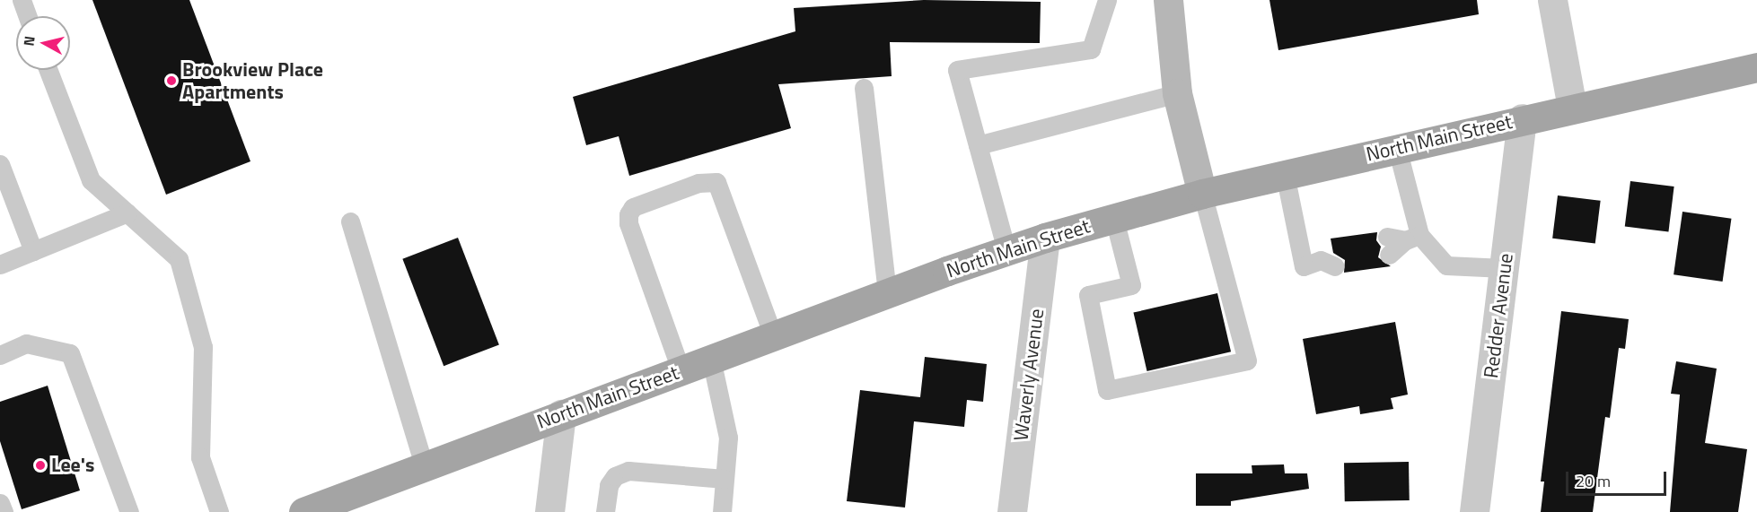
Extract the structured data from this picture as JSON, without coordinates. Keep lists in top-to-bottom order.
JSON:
{
  "streets": {
    "main road": ["North Main Street"],
    "street": ["Redder Avenue", "Waverly Avenue"]
  },
  "crossings": [
    ["North Main Street", "Redder Avenue"],
    ["North Main Street", "Waverly Avenue"]
  ],
  "places": ["Brookview Place Apartments", "Lee's"],
  "scale_bar": "20 m",
  "north": "left"
}
